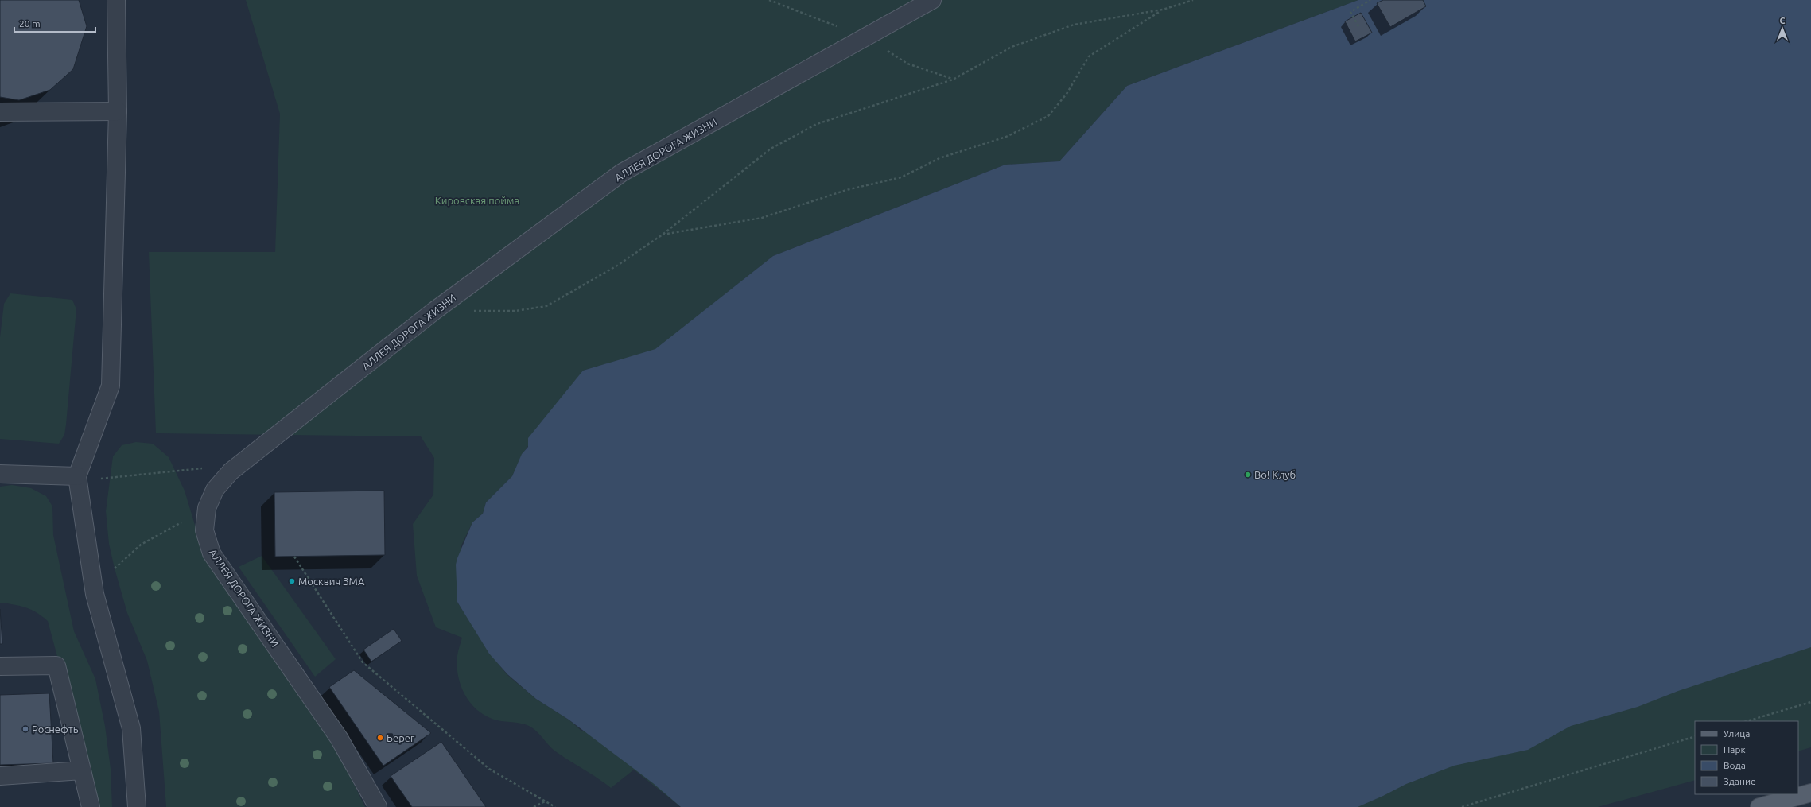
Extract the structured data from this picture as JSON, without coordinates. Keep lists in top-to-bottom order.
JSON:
{
  "streets": {
    "street": ["АЛЛЕЯ ДОРОГА ЖИЗНИ"]
  },
  "parks": ["Кировская пойма"],
  "places": [
    "Во! Клуб",
    "Москвич ЗМА",
    "Роснефть",
    "Берег"
  ],
  "legend": [
    "Улица",
    "Парк",
    "Вода",
    "Здание"
  ],
  "scale_bar": "20 m",
  "north": "top"
}
